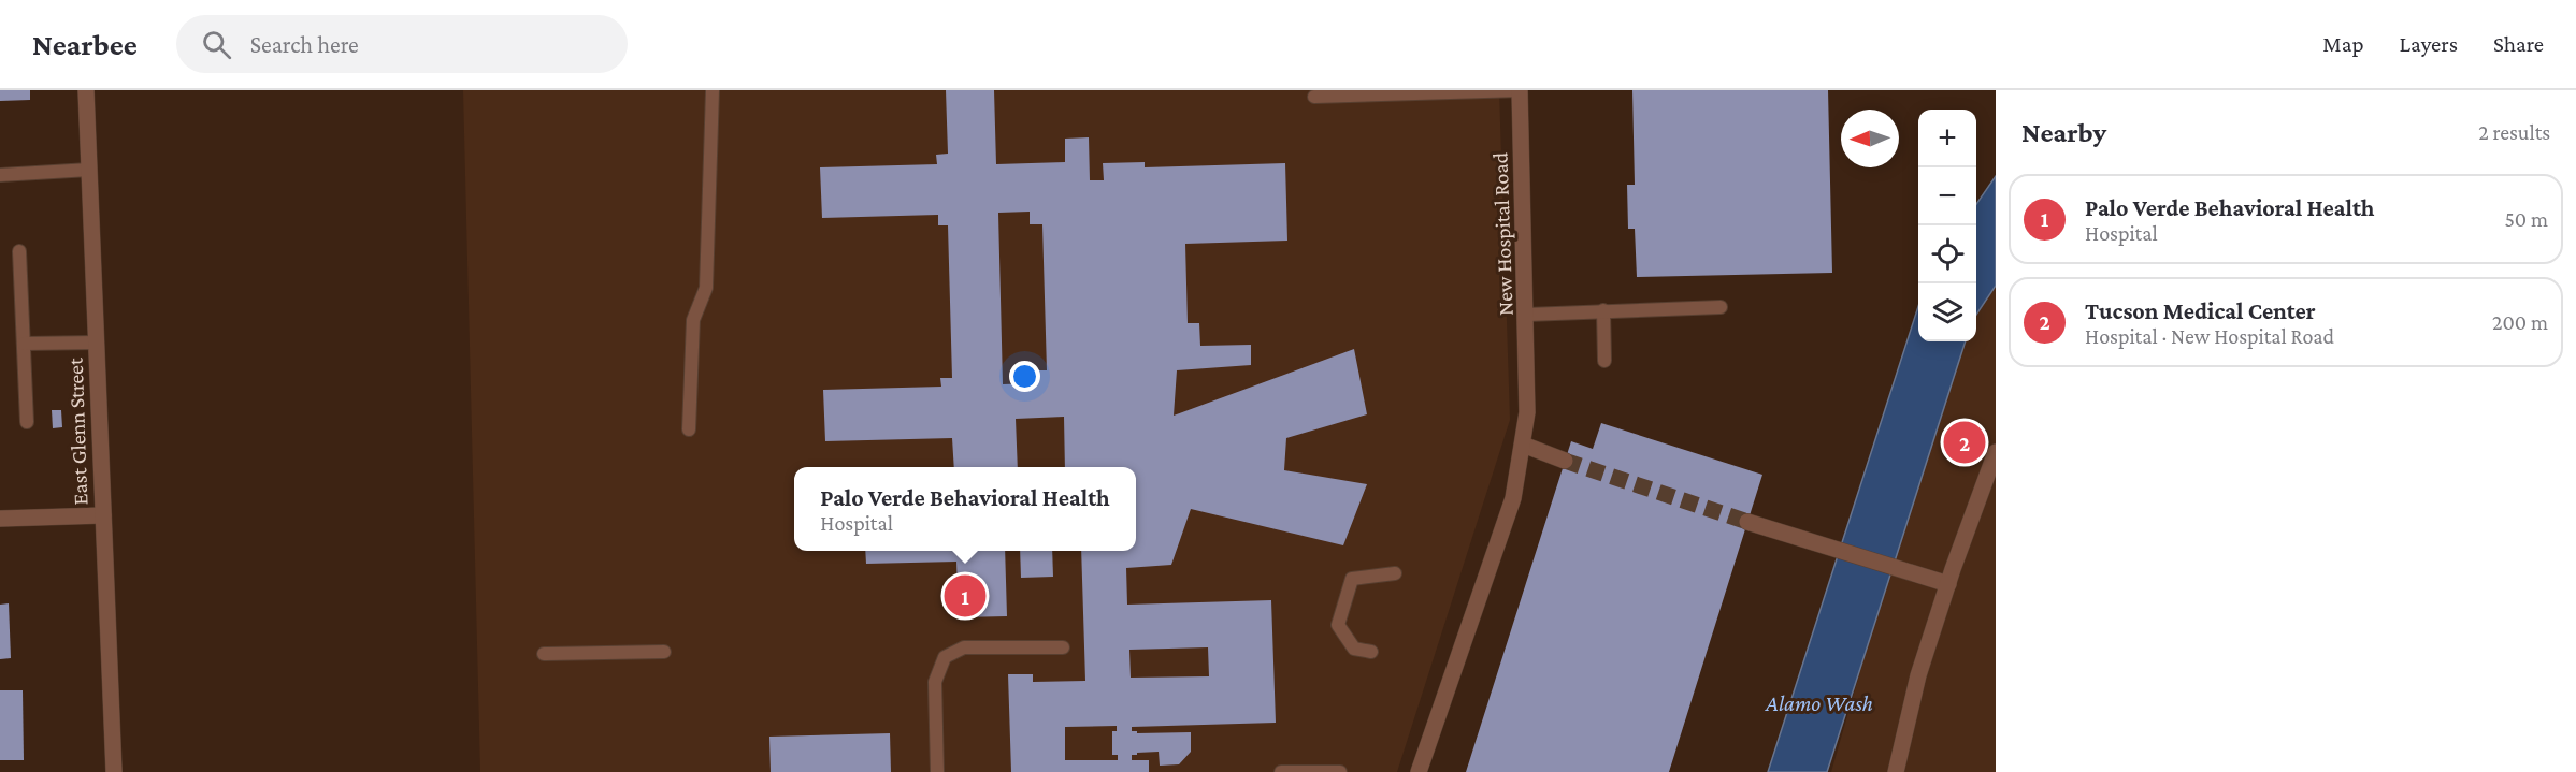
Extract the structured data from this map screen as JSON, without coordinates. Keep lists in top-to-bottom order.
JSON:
{
  "streets": {
    "street": ["New Hospital Road", "East Glenn Street"]
  },
  "water": ["Alamo Wash"],
  "north": "left",
  "page": {
    "header": "Nearbee",
    "search": "Search here",
    "nav": ["Map", "Layers", "Share"],
    "heading": ["Nearby", "2 results"],
    "map_buttons": ["+", "−"],
    "list": [
      {
        "mark": "1",
        "name": "Palo Verde Behavioral Health",
        "note": "Hospital",
        "value": "50 m"
      },
      {
        "mark": "2",
        "name": "Tucson Medical Center",
        "note": "Hospital · New Hospital Road",
        "value": "200 m"
      }
    ],
    "pins": ["2", "1"],
    "popup": ["Palo Verde Behavioral Health", "Hospital"]
  }
}
